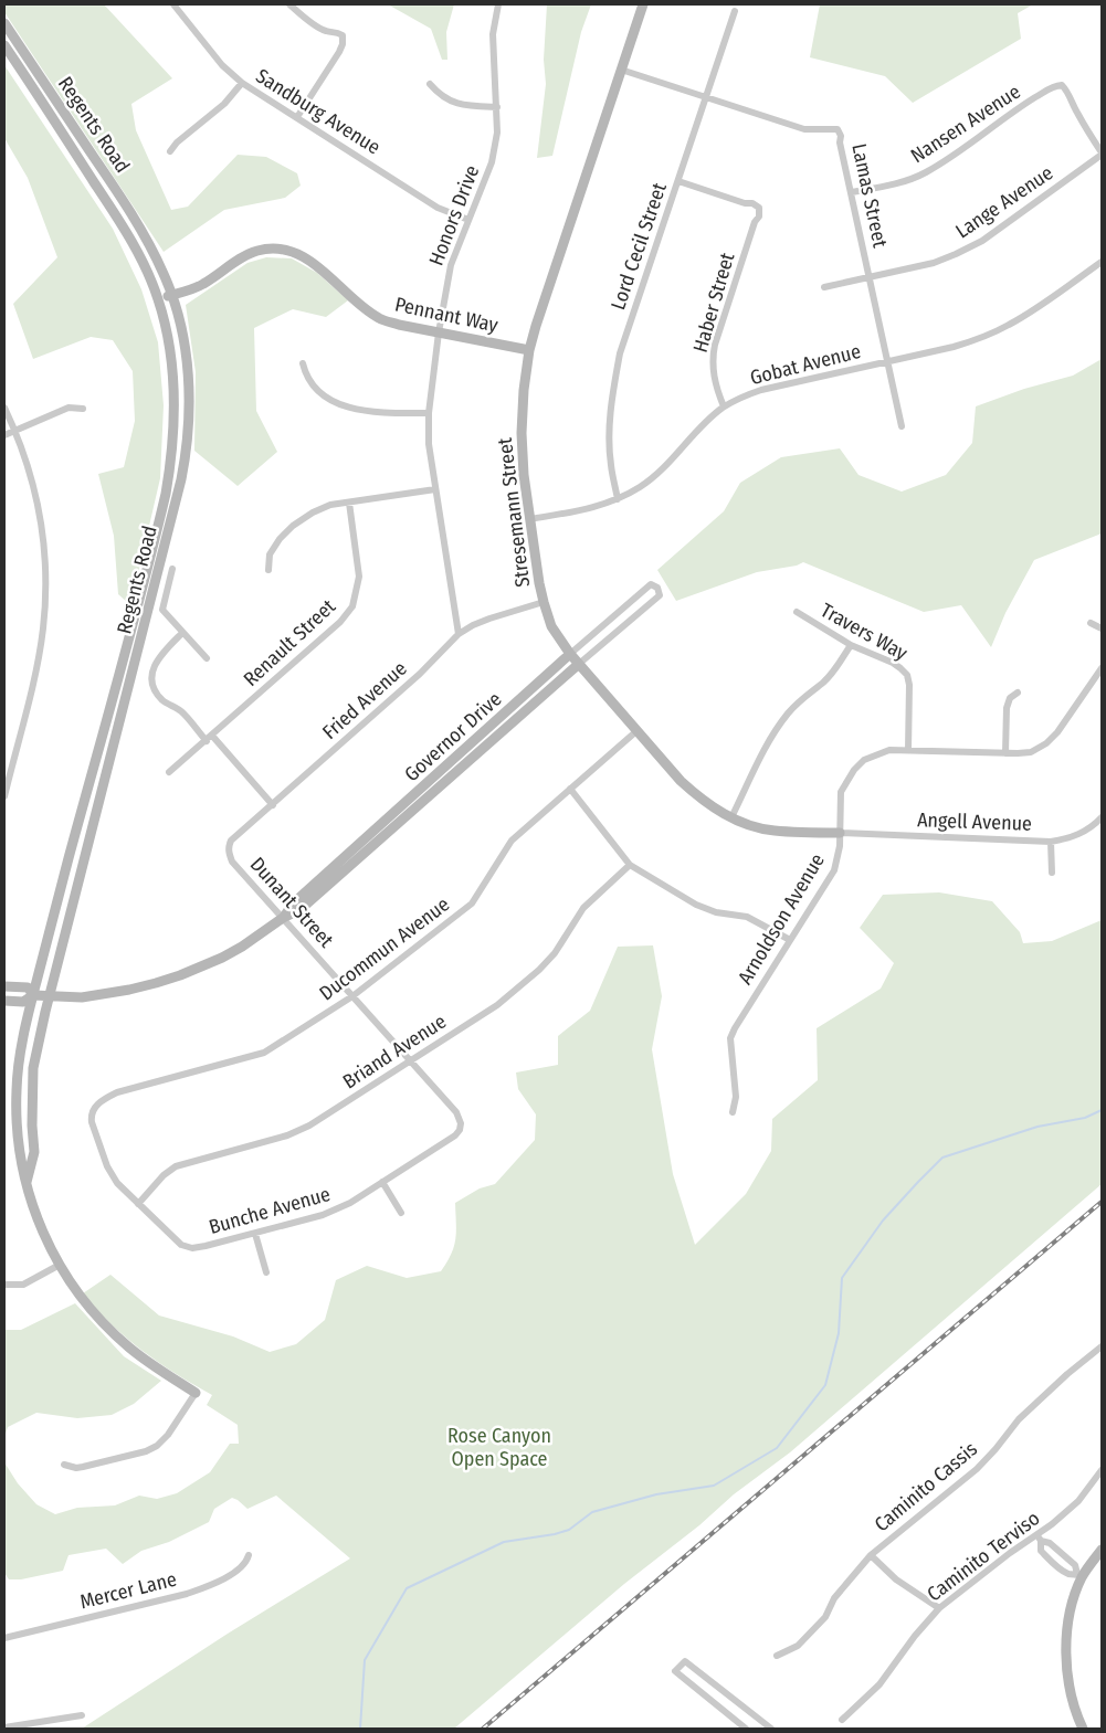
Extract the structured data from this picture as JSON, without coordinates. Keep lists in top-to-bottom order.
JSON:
{
  "streets": {
    "street": [
      "Sandburg Avenue",
      "Nansen Avenue",
      "Regents Road",
      "Lamas Street",
      "Lange Avenue",
      "Honors Drive",
      "Lord Cecil Street",
      "Haber Street",
      "Pennant Way",
      "Gobat Avenue",
      "Stresemann Street",
      "Travers Way",
      "Renault Street",
      "Fried Avenue",
      "Governor Drive",
      "Angell Avenue",
      "Dunant Street",
      "Arnoldson Avenue",
      "Ducommun Avenue",
      "Briand Avenue",
      "Bunche Avenue",
      "Caminito Cassis",
      "Caminito Terviso",
      "Mercer Lane"
    ]
  },
  "crossings": [
    ["Sandburg Avenue", "Honors Drive"],
    ["Nansen Avenue", "Lamas Street"],
    ["Nansen Avenue", "Lange Avenue"],
    ["Regents Road", "Pennant Way"],
    ["Regents Road", "Governor Drive"],
    ["Lamas Street", "Lange Avenue"],
    ["Lamas Street", "Lord Cecil Street"],
    ["Lamas Street", "Gobat Avenue"],
    ["Lamas Street", "Stresemann Street"],
    ["Honors Drive", "Pennant Way"],
    ["Honors Drive", "Fried Avenue"],
    ["Lord Cecil Street", "Haber Street"],
    ["Lord Cecil Street", "Gobat Avenue"],
    ["Haber Street", "Gobat Avenue"],
    ["Pennant Way", "Stresemann Street"],
    ["Gobat Avenue", "Stresemann Street"],
    ["Stresemann Street", "Fried Avenue"],
    ["Stresemann Street", "Governor Drive"],
    ["Stresemann Street", "Angell Avenue"],
    ["Stresemann Street", "Arnoldson Avenue"],
    ["Stresemann Street", "Ducommun Avenue"],
    ["Travers Way", "Arnoldson Avenue"],
    ["Fried Avenue", "Dunant Street"],
    ["Governor Drive", "Dunant Street"],
    ["Angell Avenue", "Arnoldson Avenue"],
    ["Dunant Street", "Ducommun Avenue"],
    ["Dunant Street", "Briand Avenue"],
    ["Dunant Street", "Bunche Avenue"],
    ["Ducommun Avenue", "Briand Avenue"],
    ["Ducommun Avenue", "Bunche Avenue"],
    ["Briand Avenue", "Bunche Avenue"]
  ],
  "parks": ["Rose Canyon Open Space"]
}
